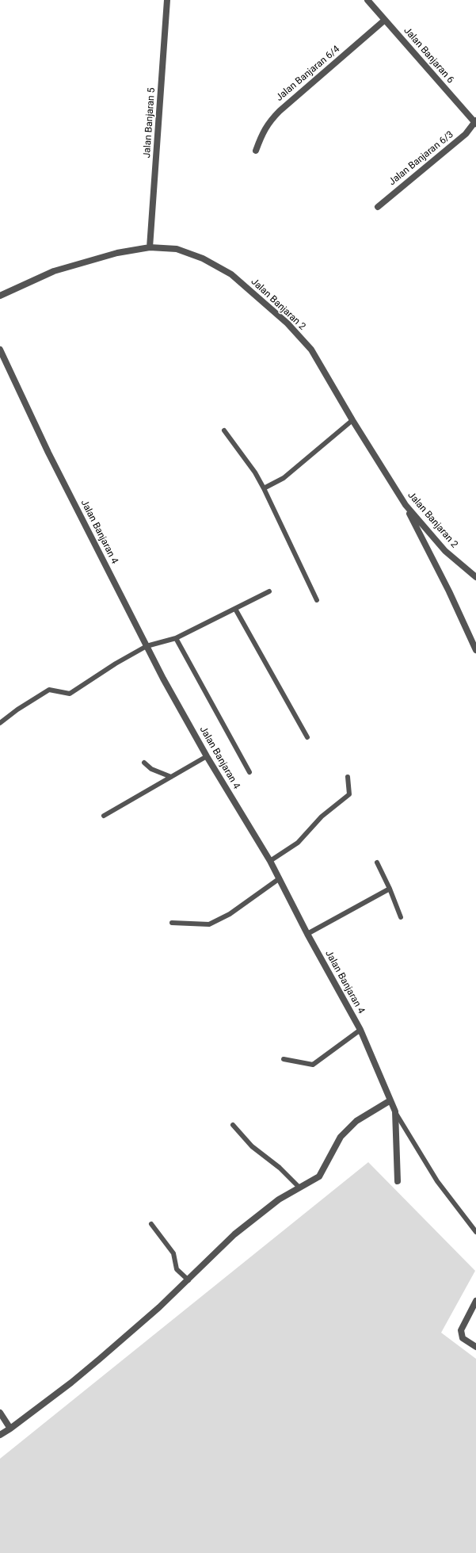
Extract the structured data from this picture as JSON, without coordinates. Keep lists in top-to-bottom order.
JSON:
{
  "streets": {
    "street": [
      "Jalan Banjaran 6",
      "Jalan Banjaran 6/4",
      "Jalan Banjaran 5",
      "Jalan Banjaran 6/3",
      "Jalan Banjaran 2",
      "Jalan Banjaran 4"
    ]
  },
  "crossings": [
    ["Jalan Banjaran 6", "Jalan Banjaran 6/4"],
    ["Jalan Banjaran 6", "Jalan Banjaran 6/3"],
    ["Jalan Banjaran 5", "Jalan Banjaran 2"]
  ]
}
